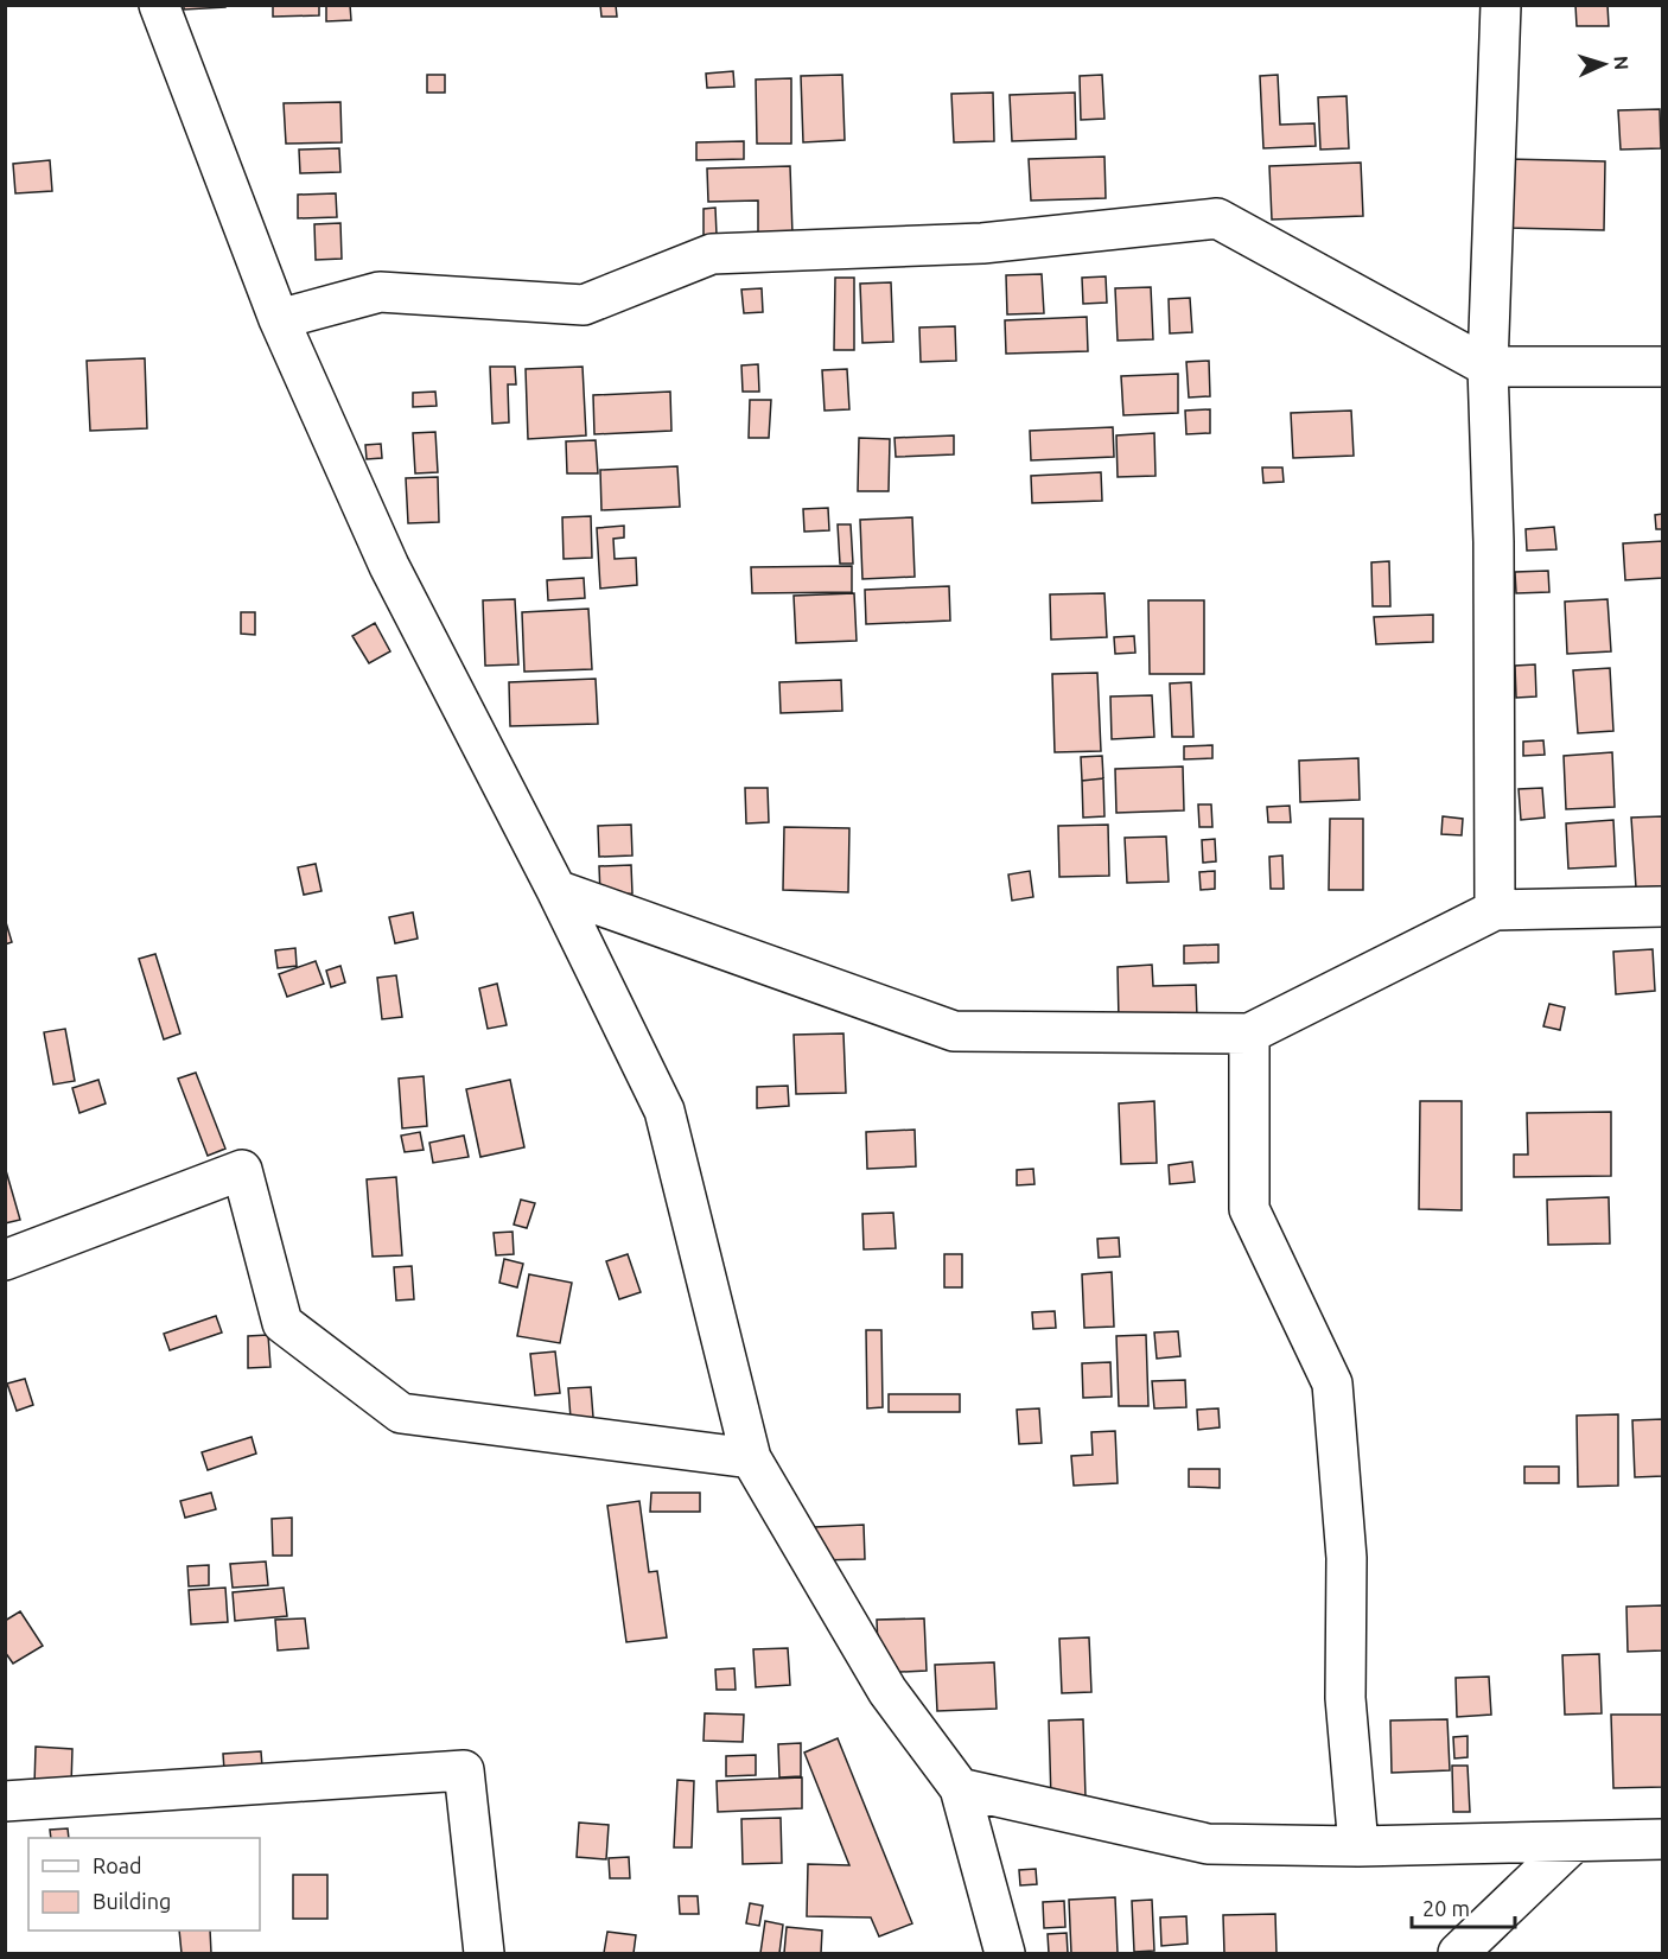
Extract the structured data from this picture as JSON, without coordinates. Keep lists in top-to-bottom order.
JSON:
{
  "legend": ["Road", "Building"],
  "scale_bar": "20 m",
  "north": "right"
}
